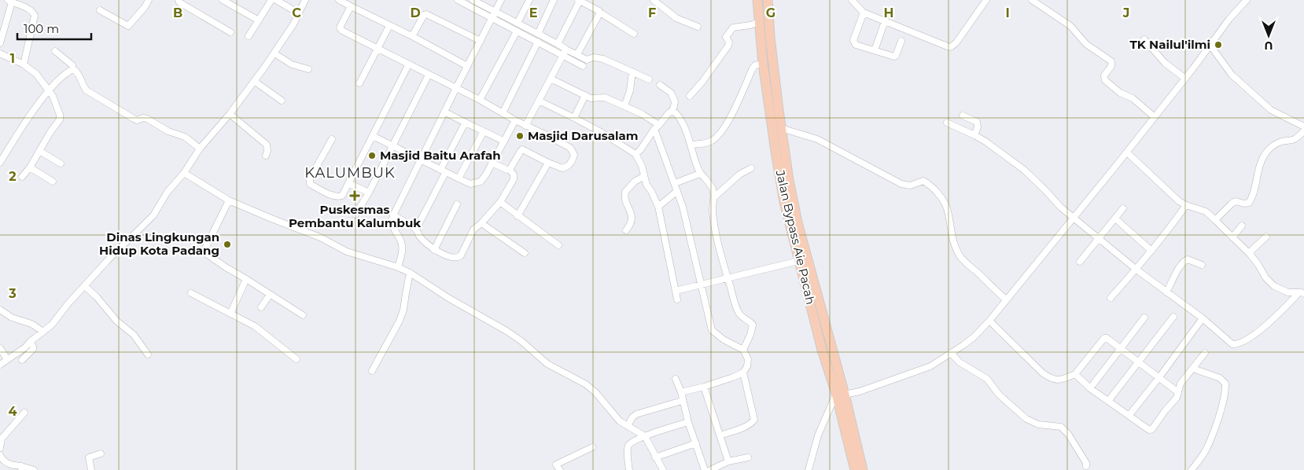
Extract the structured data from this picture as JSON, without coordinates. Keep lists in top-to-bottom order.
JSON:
{
  "streets": {
    "highway": ["Jalan Bypass Aie Pacah"]
  },
  "districts": ["KALUMBUK"],
  "places": {
    "other": [
      "TK Nailul'ilmi",
      "Masjid Darusalam",
      "Masjid Baitu Arafah",
      "Dinas Lingkungan Hidup Kota Padang"
    ],
    "health": ["Puskesmas Pembantu Kalumbuk"]
  },
  "scale_bar": "100 m",
  "north": "bottom",
  "grid": {
    "columns": [
      "B",
      "C",
      "D",
      "E",
      "F",
      "G",
      "H",
      "I",
      "J"
    ],
    "rows": [
      "1",
      "2",
      "3",
      "4"
    ]
  }
}
